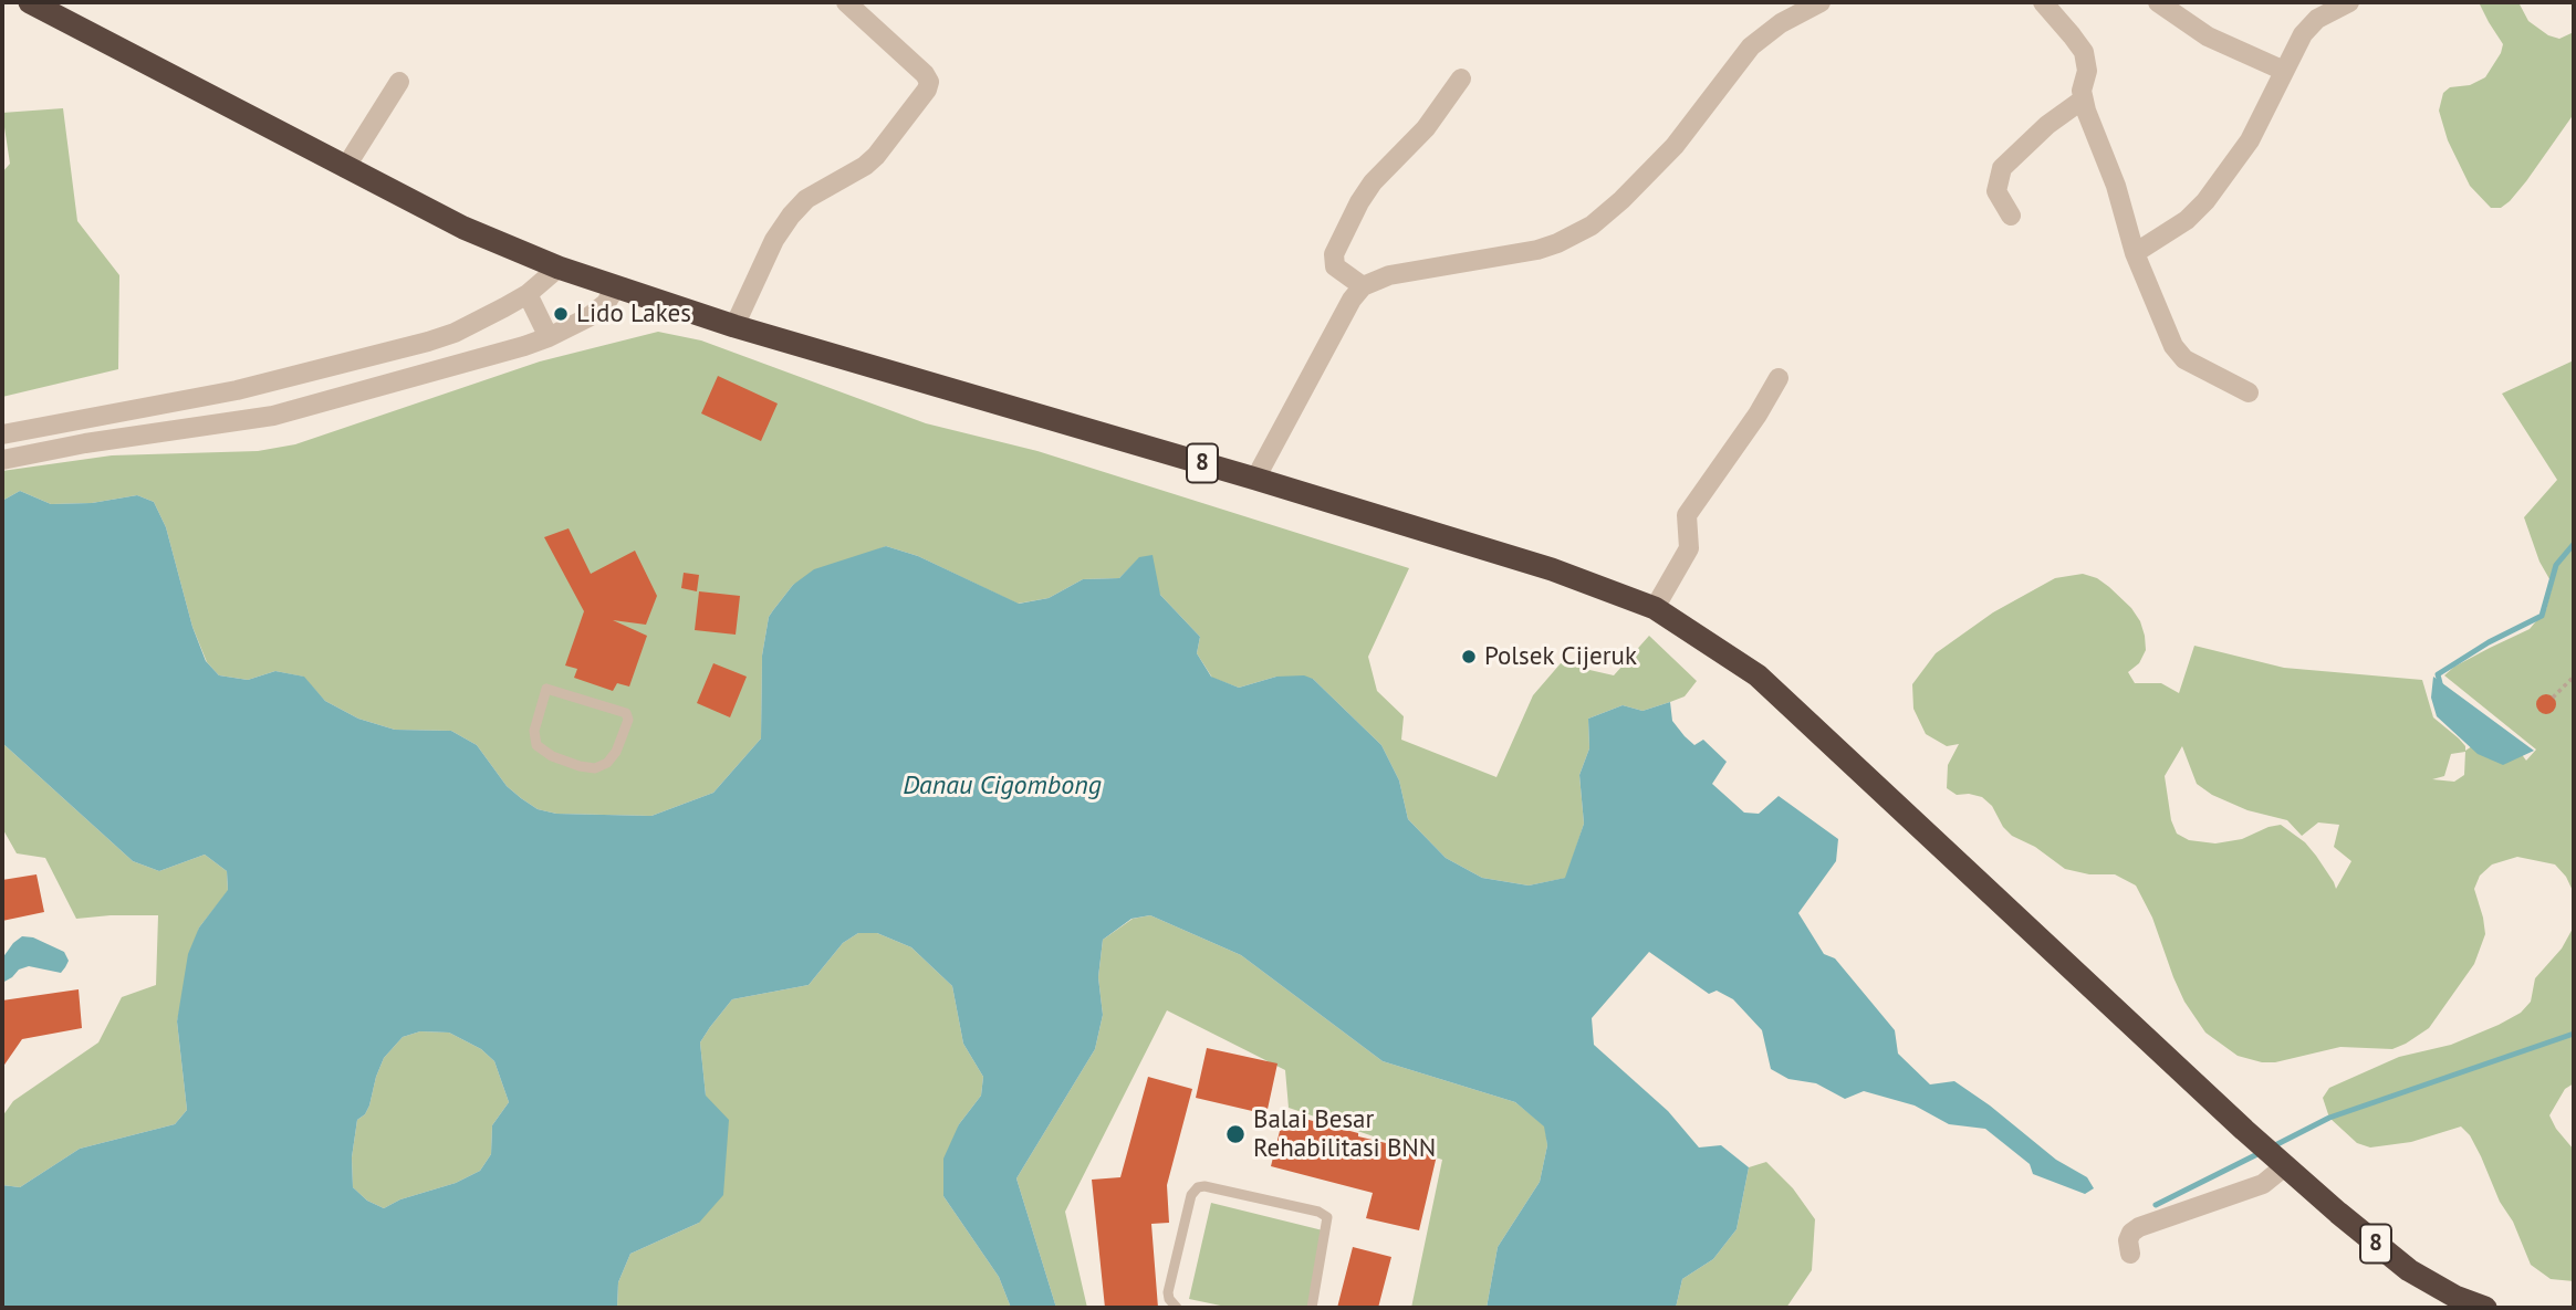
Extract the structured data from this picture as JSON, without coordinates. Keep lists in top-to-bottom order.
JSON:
{
  "streets": {
    "highway": ["8"]
  },
  "water": ["Danau Cigombong"],
  "places": ["Lido Lakes", "Polsek Cijeruk", "Balai Besar Rehabilitasi BNN"]
}
